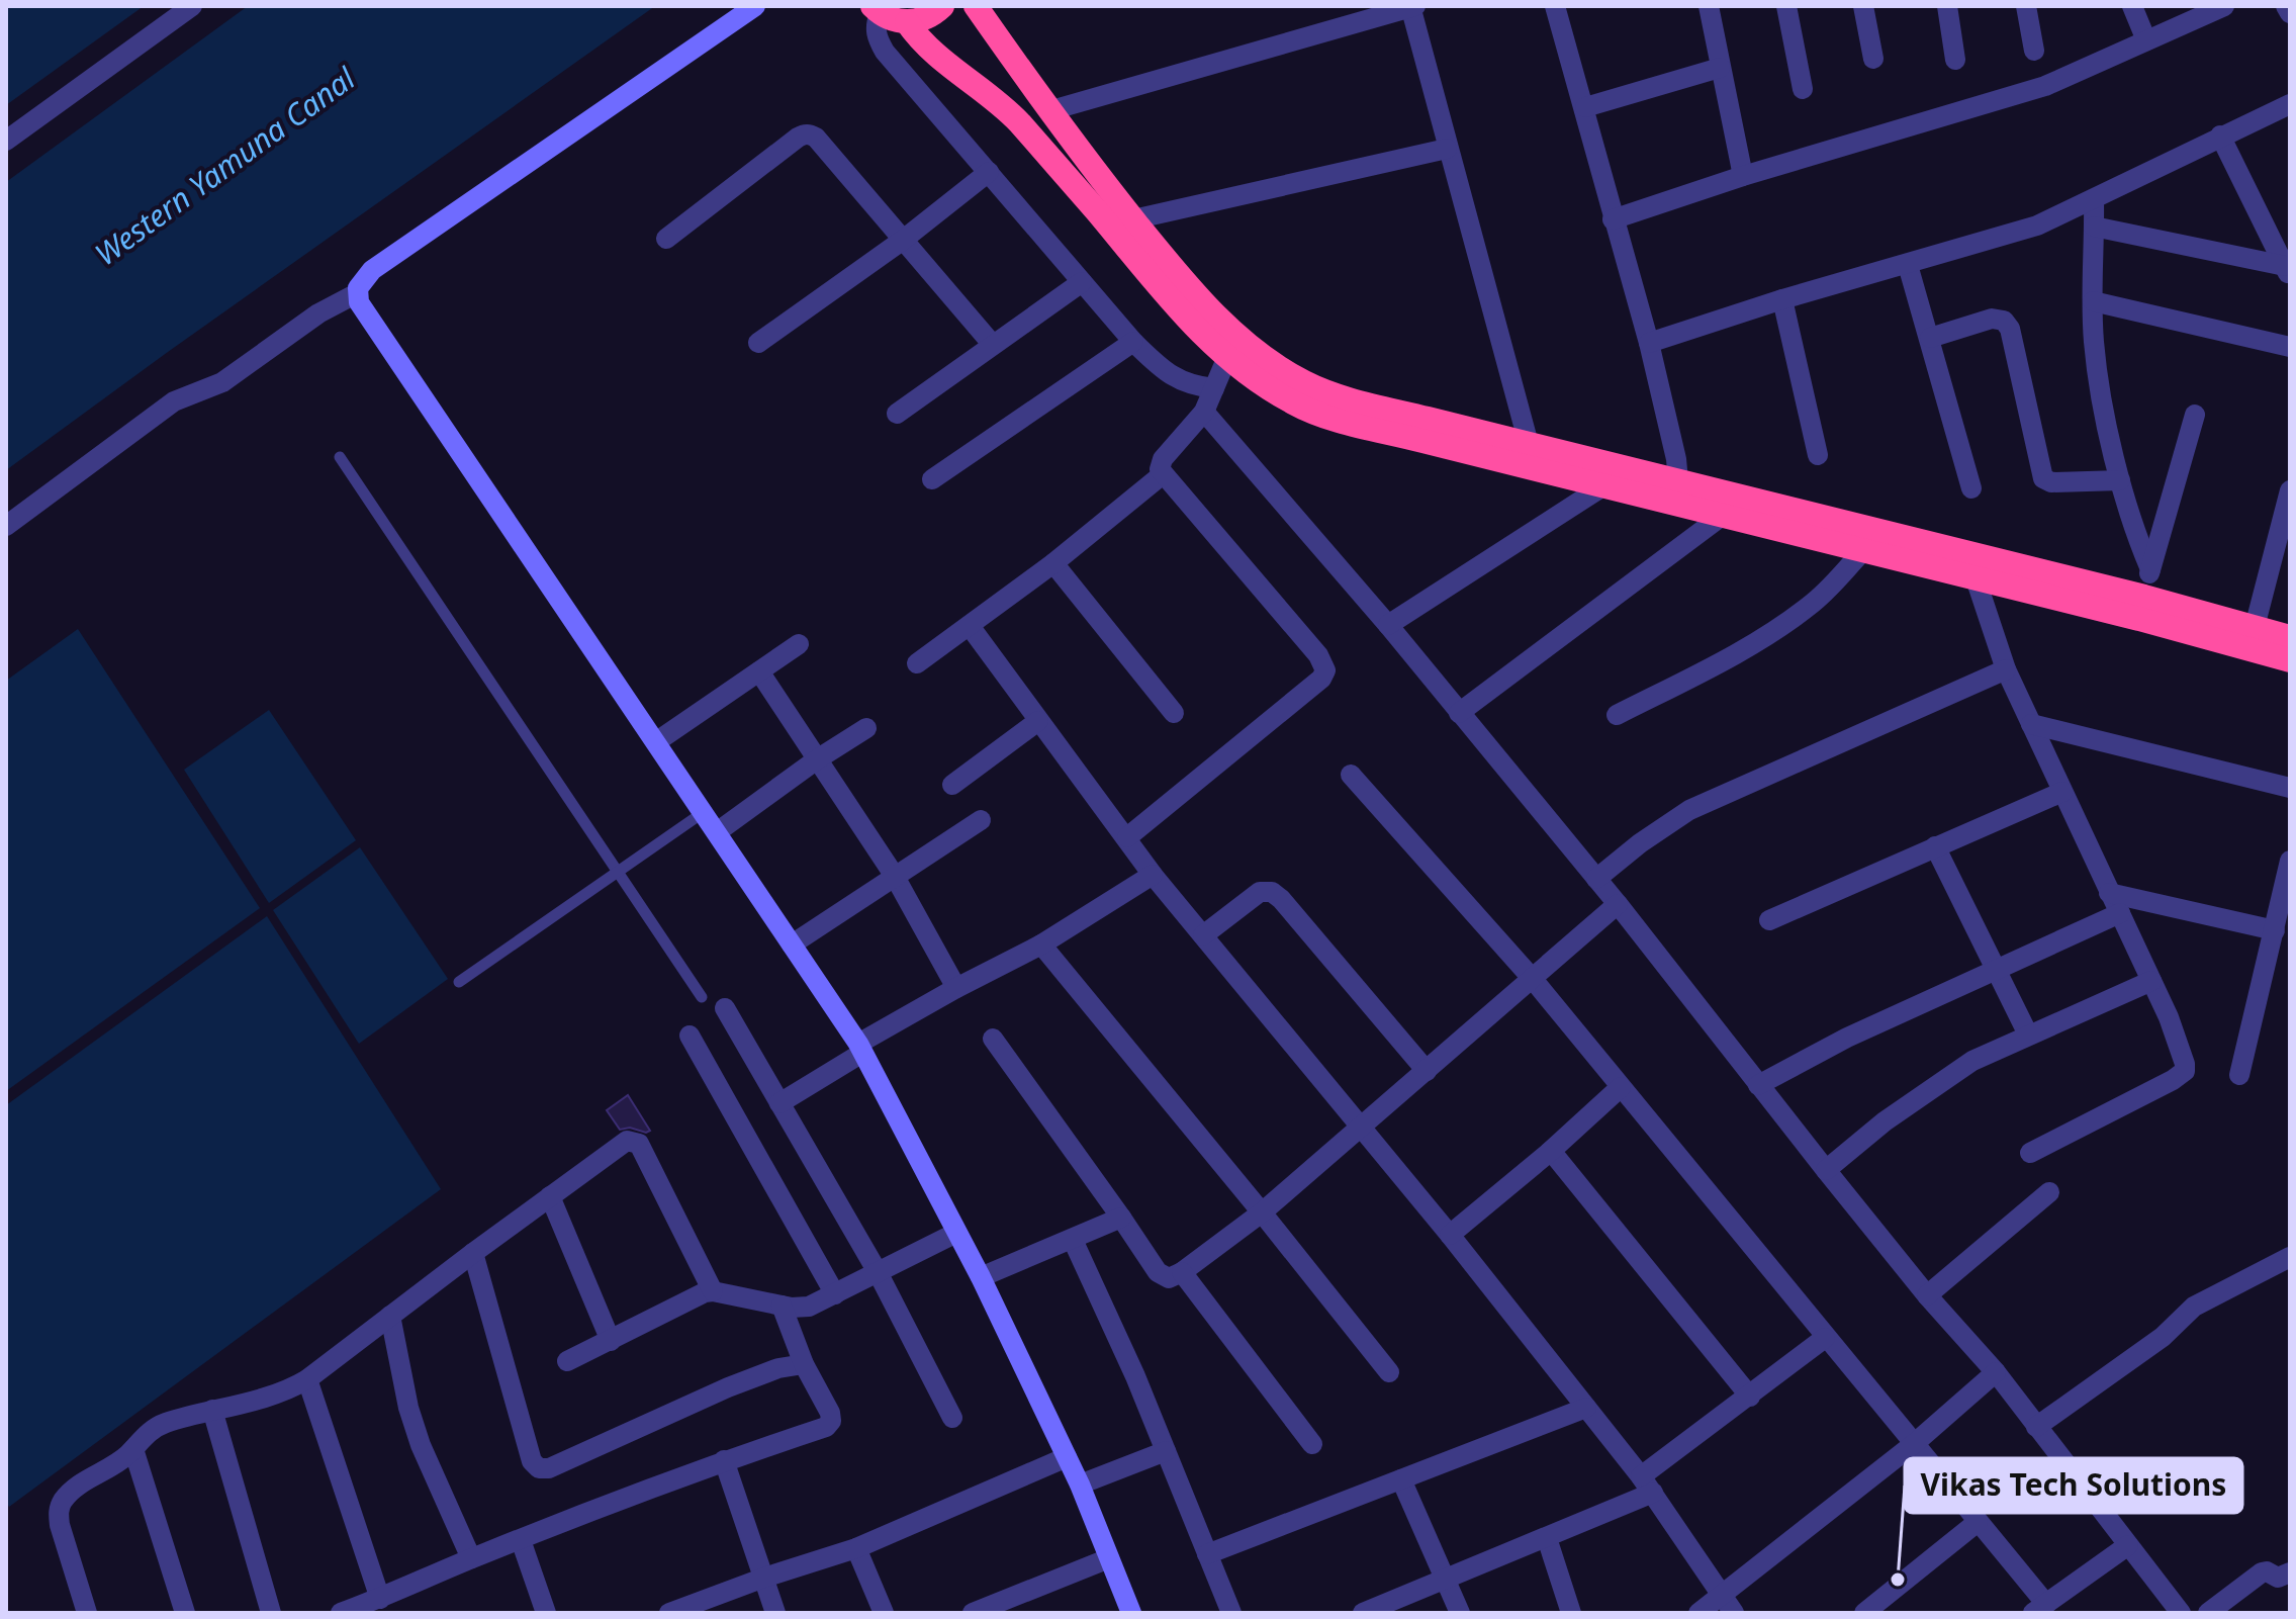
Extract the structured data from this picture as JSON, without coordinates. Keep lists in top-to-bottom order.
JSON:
{
  "water": ["Western Yamuna Canal"],
  "places": ["Vikas Tech Solutions"]
}
